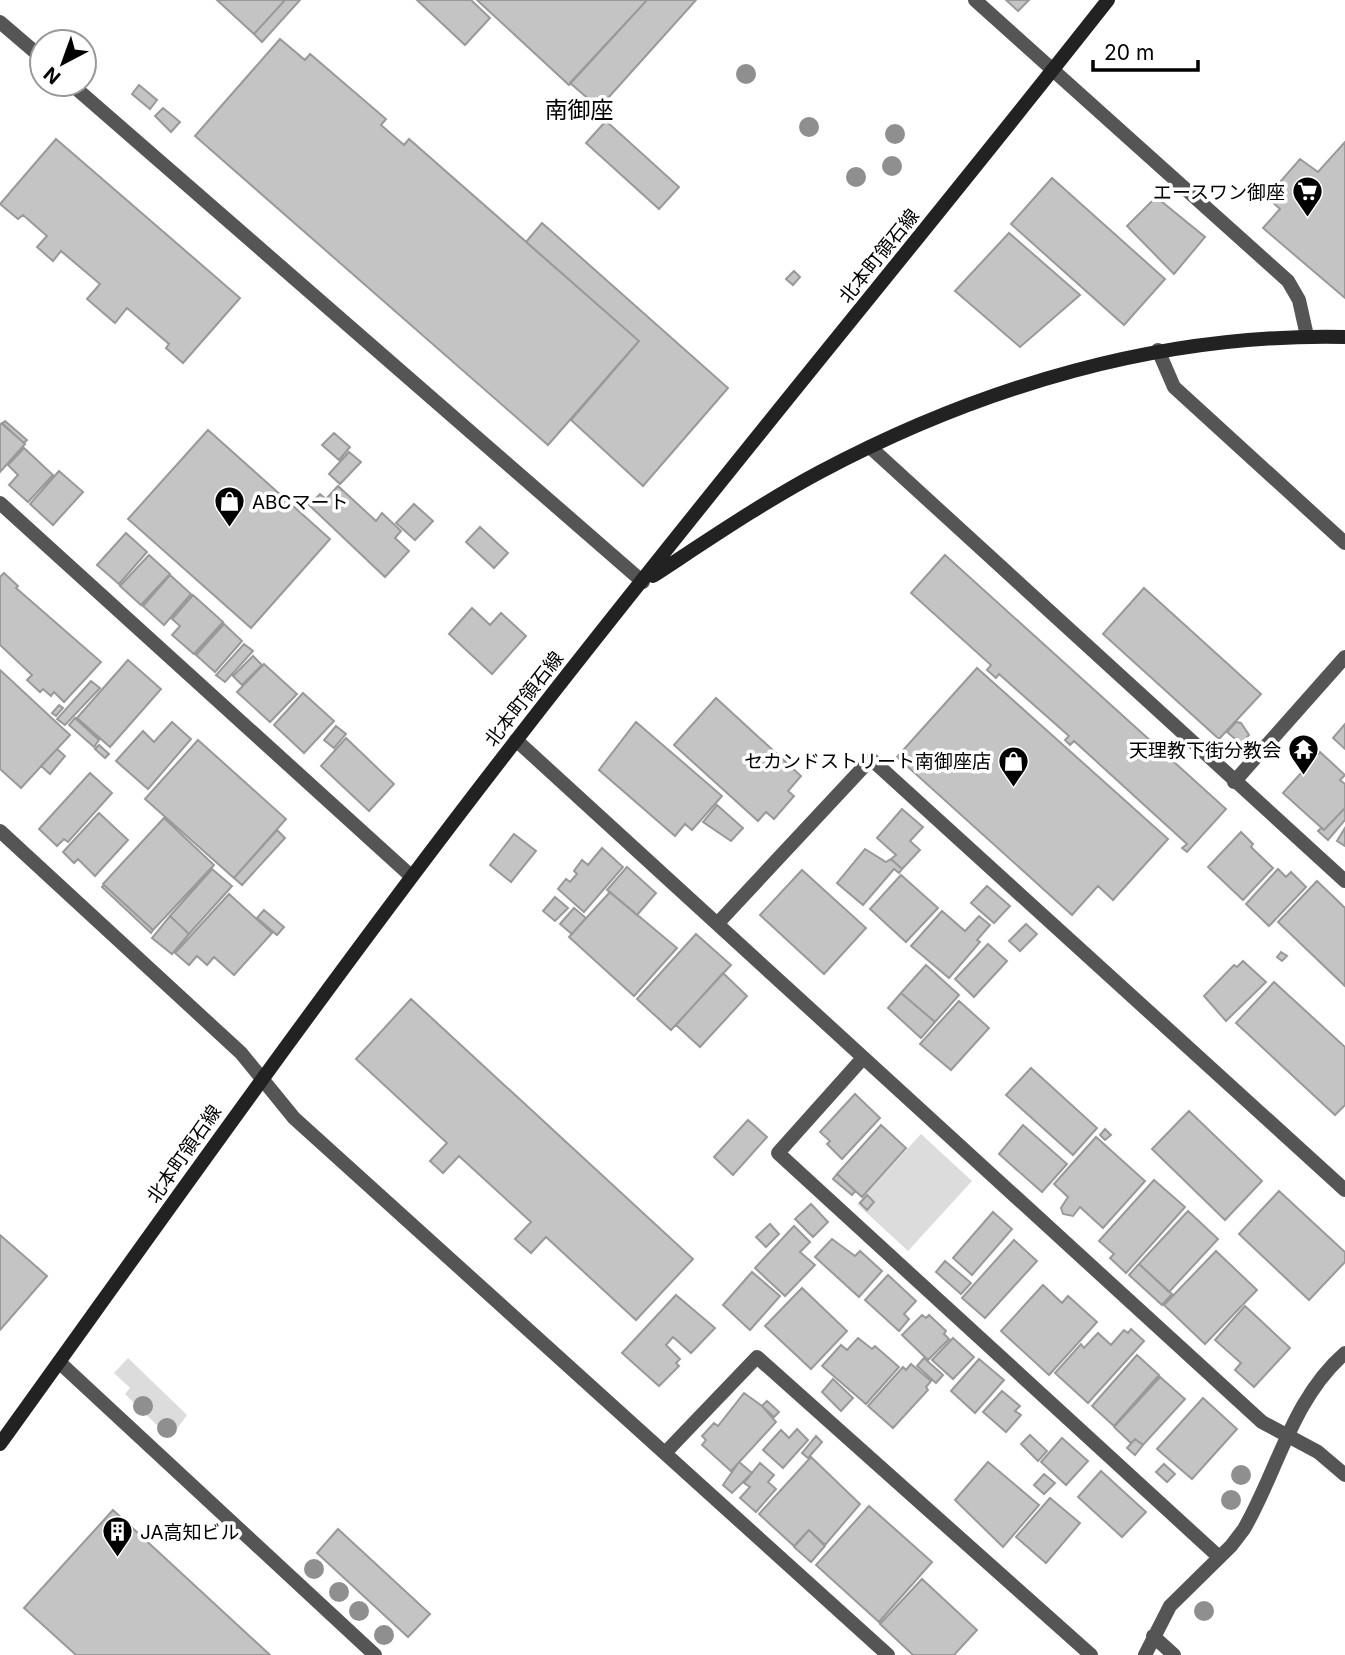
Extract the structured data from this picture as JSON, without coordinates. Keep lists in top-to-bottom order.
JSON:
{
  "streets": {
    "main road": ["北本町領石線"]
  },
  "districts": ["南御座"],
  "places": {
    "supermarket": ["エースワン御座"],
    "shop": ["ABCマート", "セカンドストリート南御座店"],
    "temple": ["天理教下街分教会"],
    "building": ["JA高知ビル"]
  },
  "scale_bar": "20 m",
  "north": "bottom left"
}
